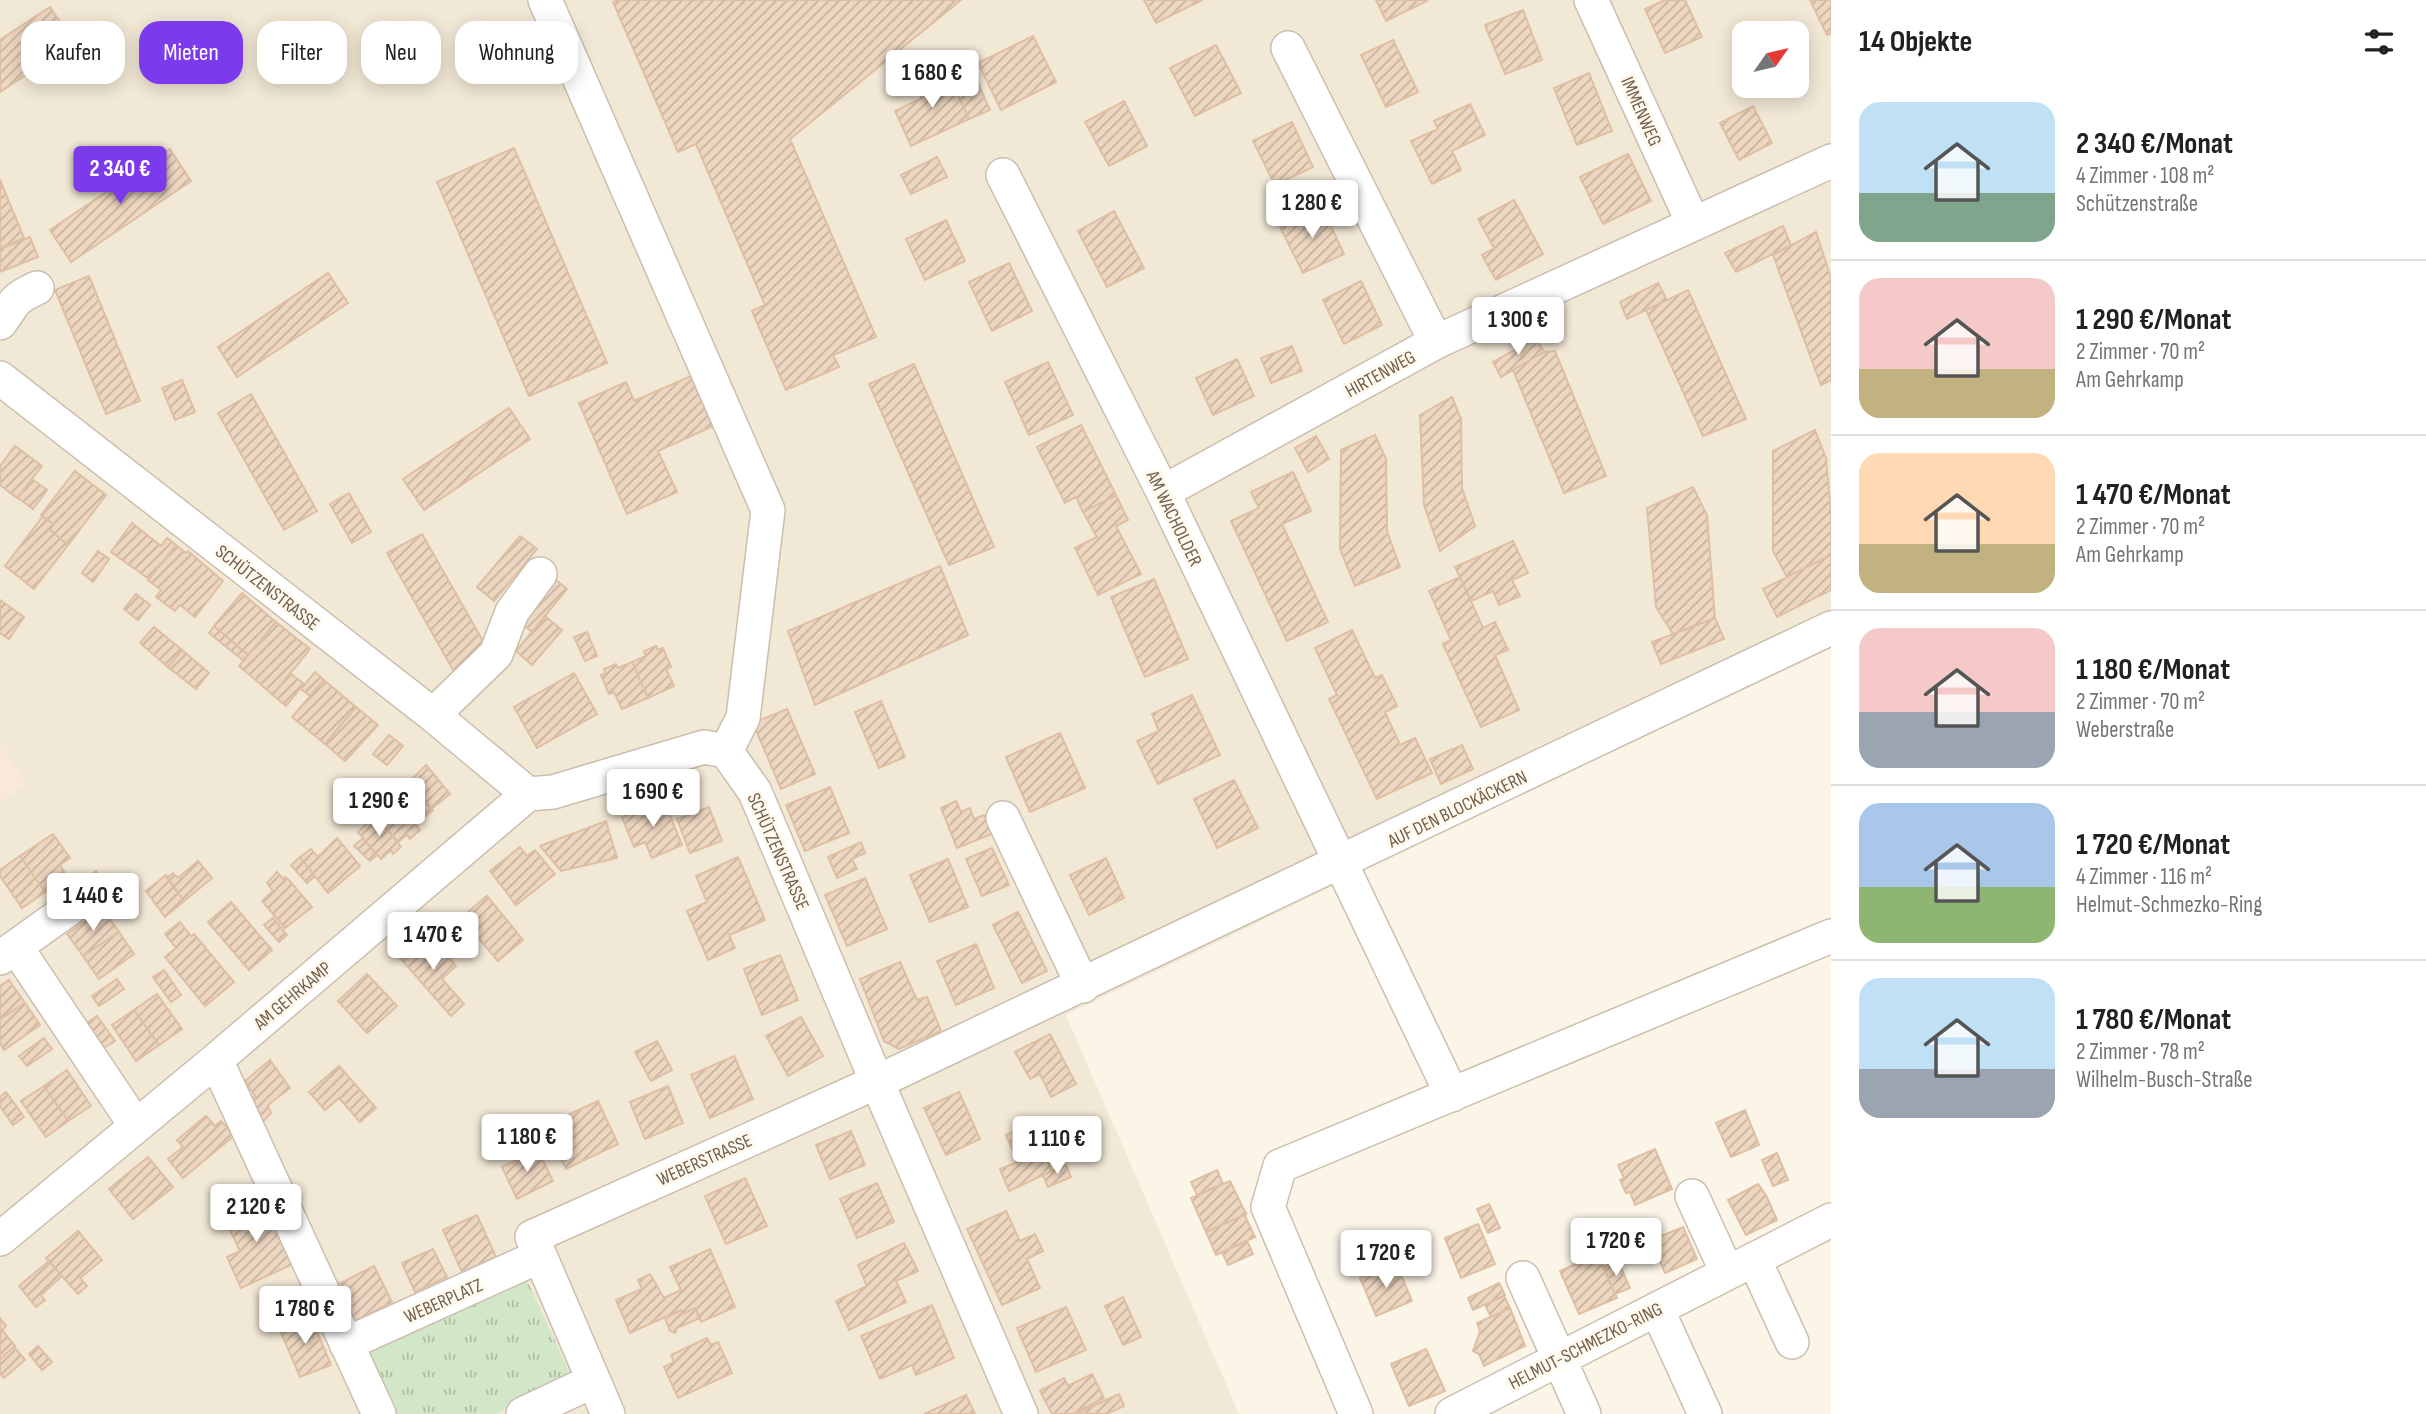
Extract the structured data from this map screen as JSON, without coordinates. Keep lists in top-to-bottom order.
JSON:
{
  "streets": {
    "street": [
      "IMMENWEG",
      "HIRTENWEG",
      "AM WACHOLDER",
      "SCHÜTZENSTRASSE",
      "AUF DEN BLOCKÄCKERN",
      "AM GEHRKAMP",
      "WEBERSTRASSE",
      "WEBERPLATZ",
      "HELMUT-SCHMEZKO-RING"
    ]
  },
  "crossings": [
    ["IMMENWEG", "HIRTENWEG"],
    ["HIRTENWEG", "AM WACHOLDER"],
    ["AM WACHOLDER", "AUF DEN BLOCKÄCKERN"],
    ["SCHÜTZENSTRASSE", "AUF DEN BLOCKÄCKERN"],
    ["SCHÜTZENSTRASSE", "AM GEHRKAMP"],
    ["SCHÜTZENSTRASSE", "WEBERSTRASSE"],
    ["AUF DEN BLOCKÄCKERN", "WEBERSTRASSE"],
    ["WEBERSTRASSE", "WEBERPLATZ"]
  ],
  "north": "top right",
  "page": {
    "heading": "14 Objekte",
    "chip": [
      "Kaufen",
      "Mieten",
      "Filter",
      "Neu",
      "Wohnung"
    ],
    "price": [
      "1 680 €",
      "2 340 €",
      "1 280 €",
      "1 300 €",
      "1 690 €",
      "1 290 €",
      "1 440 €",
      "1 470 €",
      "1 180 €",
      "1 110 €",
      "2 120 €",
      "1 720 €",
      "1 720 €",
      "1 780 €"
    ],
    "list": [
      {
        "name": "2 340 €/Monat",
        "note": "4 Zimmer · 108 m² · Schützenstraße"
      },
      {
        "name": "1 290 €/Monat",
        "note": "2 Zimmer · 70 m² · Am Gehrkamp"
      },
      {
        "name": "1 470 €/Monat",
        "note": "2 Zimmer · 70 m² · Am Gehrkamp"
      },
      {
        "name": "1 180 €/Monat",
        "note": "2 Zimmer · 70 m² · Weberstraße"
      },
      {
        "name": "1 720 €/Monat",
        "note": "4 Zimmer · 116 m² · Helmut-Schmezko-Ring"
      },
      {
        "name": "1 780 €/Monat",
        "note": "2 Zimmer · 78 m² · Wilhelm-Busch-Straße"
      }
    ]
  }
}
